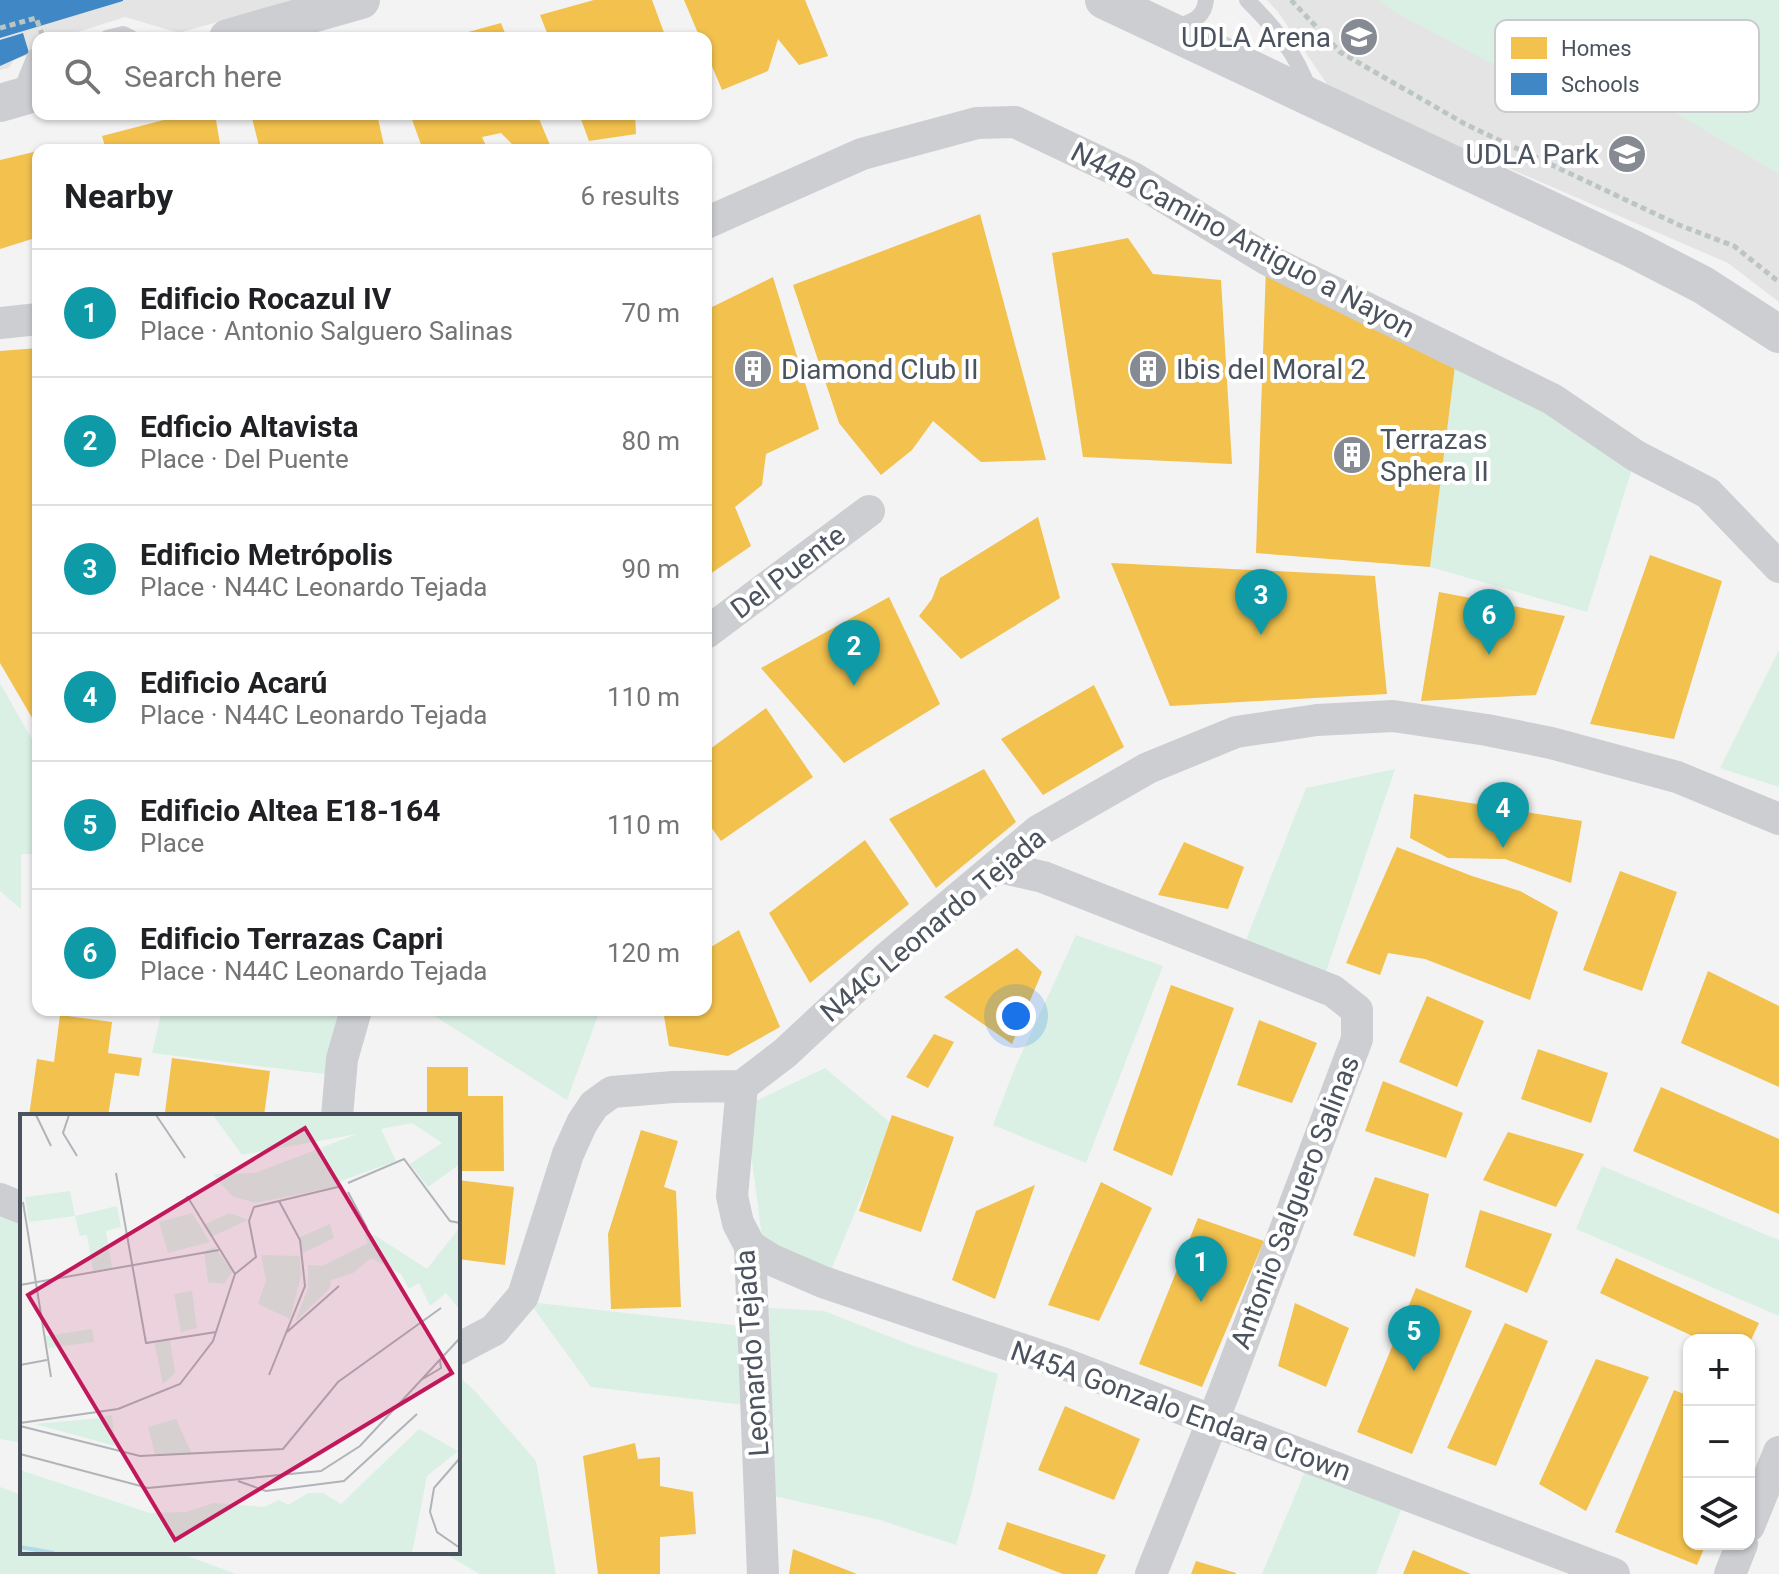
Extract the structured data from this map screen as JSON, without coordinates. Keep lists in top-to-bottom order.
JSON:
{
  "streets": {
    "street": [
      "N44B Camino Antiguo a Nayon",
      "Del Puente",
      "N44C Leonardo Tejada",
      "Antonio Salguero Salinas",
      "Leonardo Tejada",
      "N45A Gonzalo Endara Crown"
    ]
  },
  "crossings": [
    ["N44C Leonardo Tejada", "Antonio Salguero Salinas"],
    ["N44C Leonardo Tejada", "Leonardo Tejada"],
    ["Antonio Salguero Salinas", "N45A Gonzalo Endara Crown"],
    ["Leonardo Tejada", "N45A Gonzalo Endara Crown"]
  ],
  "places": {
    "school or university": ["UDLA Arena", "UDLA Park"],
    "building": ["Diamond Club II", "Ibis del Moral 2", "Terrazas Sphera II"]
  },
  "legend": ["Homes", "Schools"],
  "page": {
    "search": "Search here",
    "heading": ["Nearby", "6 results"],
    "list": [
      {
        "mark": "1",
        "name": "Edificio Rocazul IV",
        "note": "Place · Antonio Salguero Salinas",
        "value": "70 m"
      },
      {
        "mark": "2",
        "name": "Edficio Altavista",
        "note": "Place · Del Puente",
        "value": "80 m"
      },
      {
        "mark": "3",
        "name": "Edificio Metrópolis",
        "note": "Place · N44C Leonardo Tejada",
        "value": "90 m"
      },
      {
        "mark": "4",
        "name": "Edificio Acarú",
        "note": "Place · N44C Leonardo Tejada",
        "value": "110 m"
      },
      {
        "mark": "5",
        "name": "Edificio Altea E18-164",
        "note": "Place",
        "value": "110 m"
      },
      {
        "mark": "6",
        "name": "Edificio Terrazas Capri",
        "note": "Place · N44C Leonardo Tejada",
        "value": "120 m"
      }
    ],
    "pins": [
      "3",
      "6",
      "2",
      "4",
      "1",
      "5"
    ],
    "map_buttons": ["+", "−"]
  }
}
